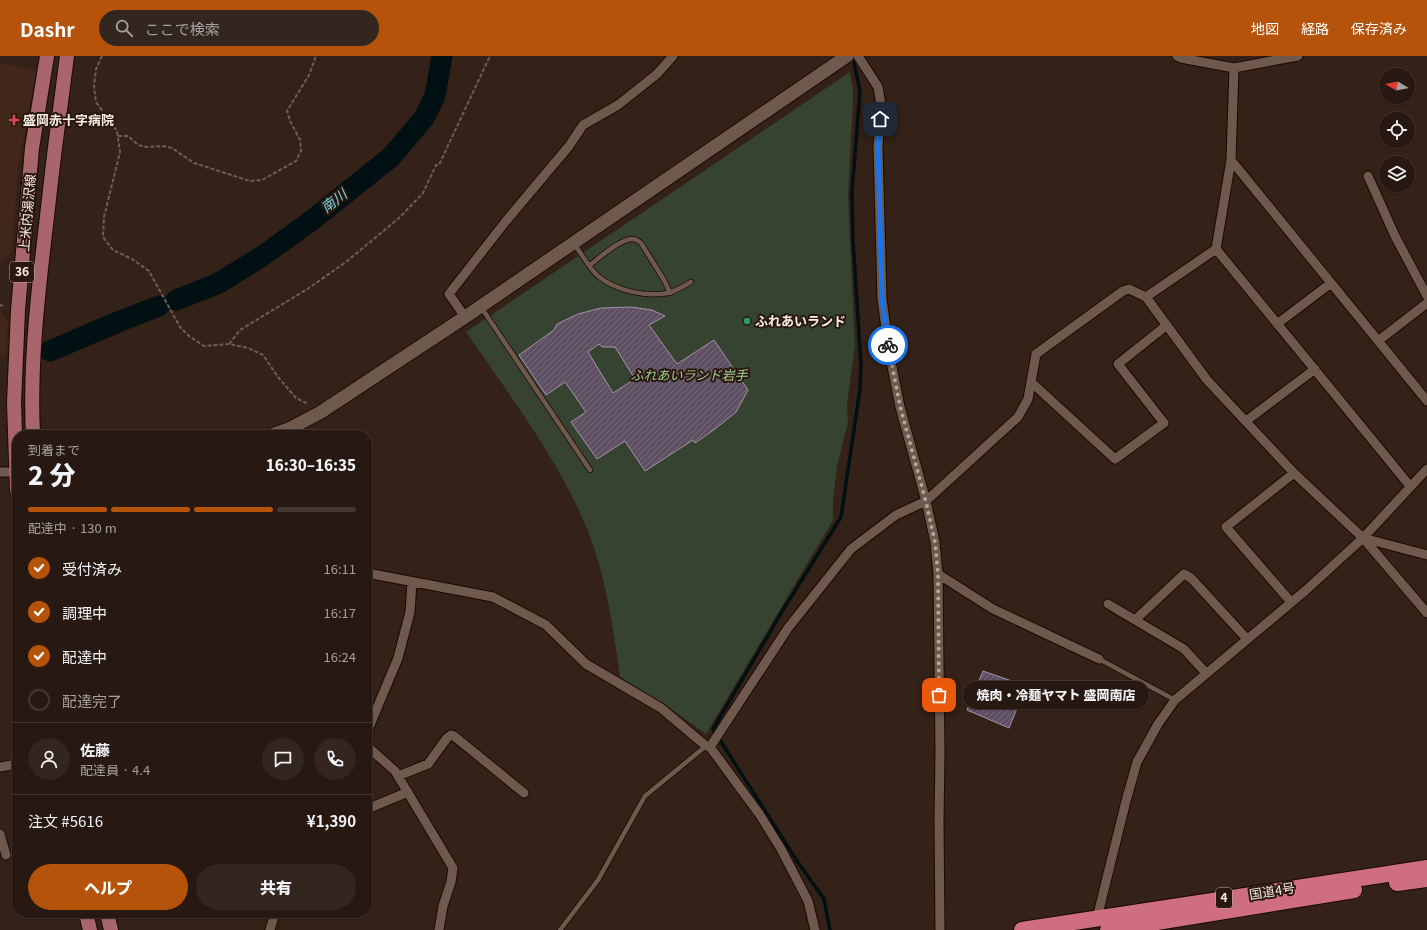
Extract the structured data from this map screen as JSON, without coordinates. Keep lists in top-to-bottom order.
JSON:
{
  "streets": {
    "highway": ["国道4号", "4"],
    "main road": ["上米内湯沢線", "36"]
  },
  "water": ["南川"],
  "parks": ["ふれあいランド岩手"],
  "places": {
    "health": ["盛岡赤十字病院"],
    "other": ["ふれあいランド", "焼肉・冷麺ヤマト 盛岡南店"]
  },
  "north": "left",
  "page": {
    "header": "Dashr",
    "search": "ここで検索",
    "nav": ["地図", "経路", "保存済み"],
    "heading": ["2 分", "到着まで", "16:30–16:35"],
    "panel": [
      "佐藤",
      "配達員 · 4.4",
      "注文 #5616",
      "¥1,390"
    ],
    "bar": "配達中 · 130 m",
    "list": [
      ["受付済み", "16:11"],
      ["調理中", "16:17"],
      ["配達中", "16:24"],
      "配達完了"
    ],
    "bubble": "焼肉・冷麺ヤマト 盛岡南店",
    "buttons": ["ヘルプ", "共有"]
  }
}
